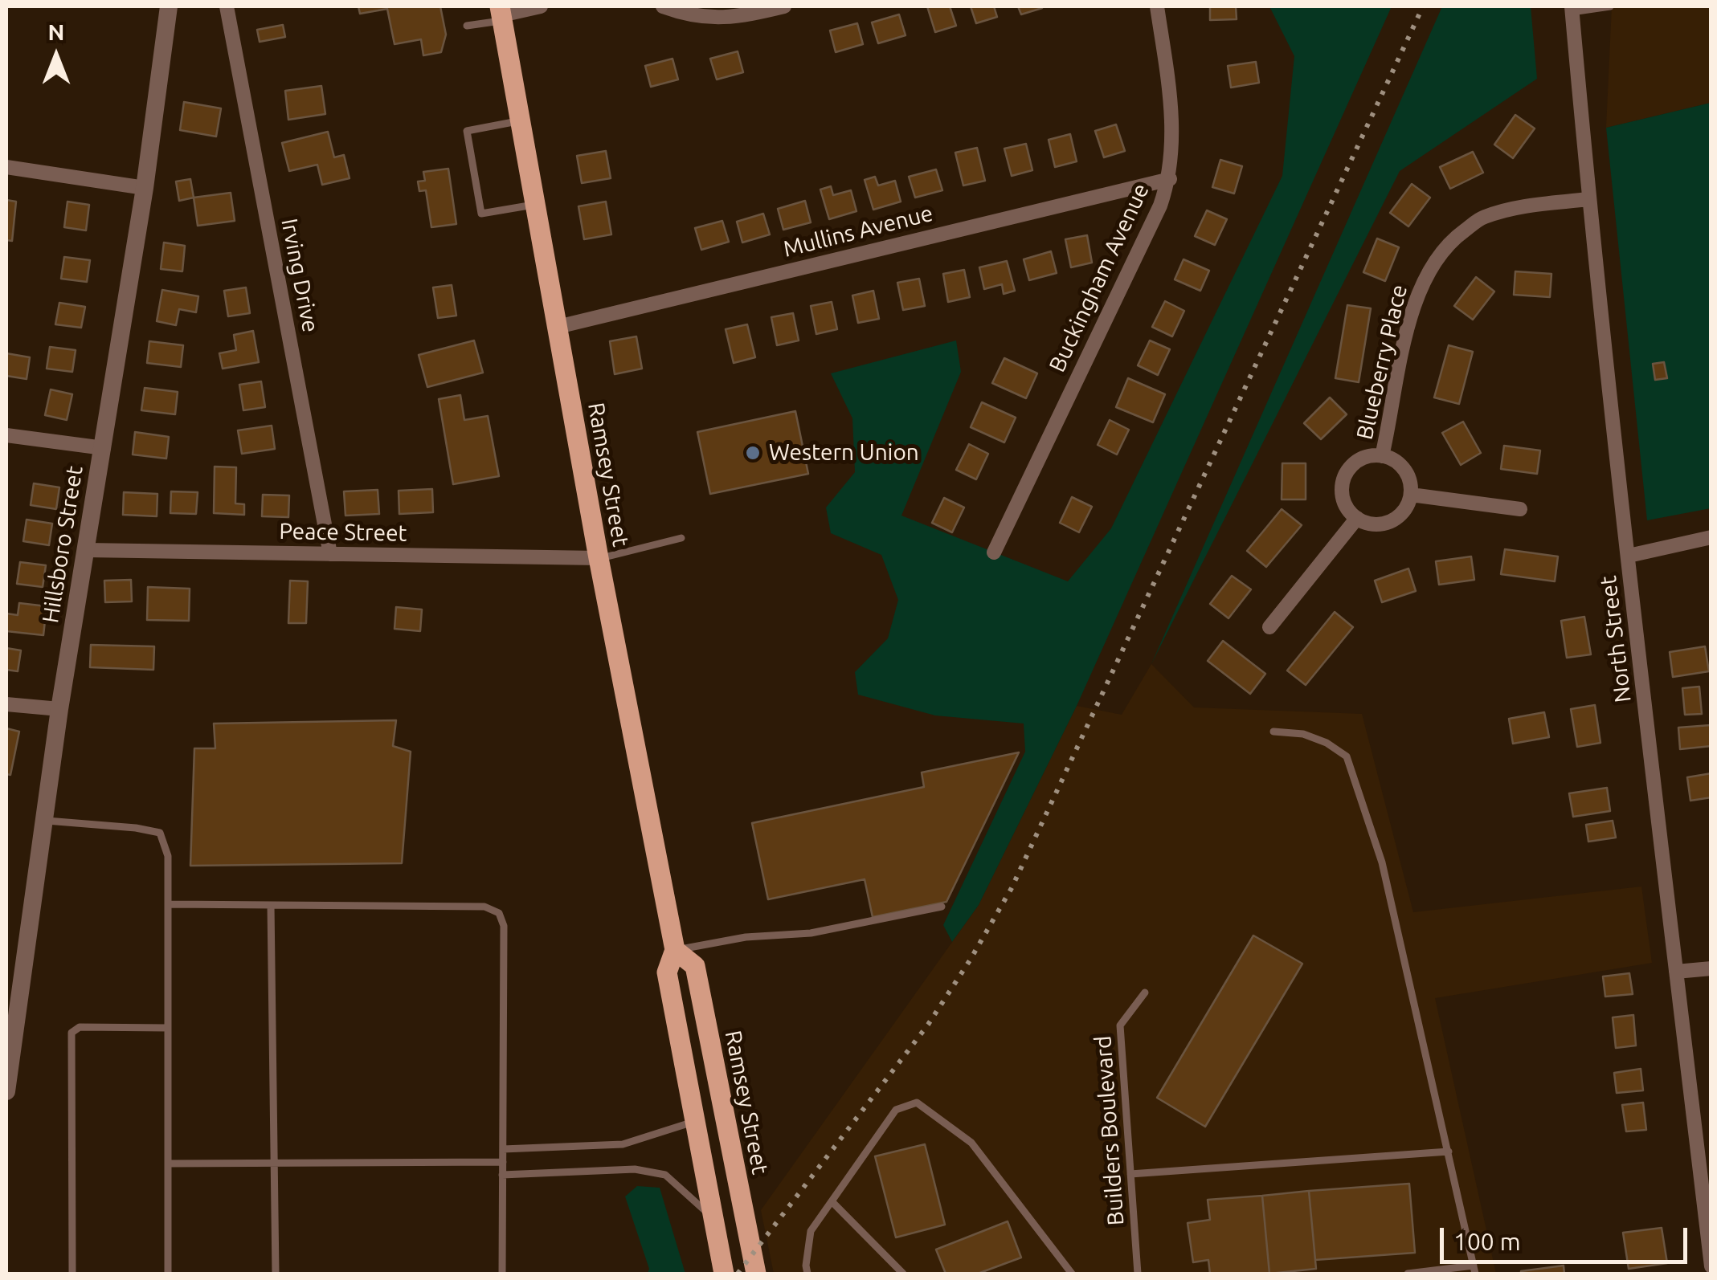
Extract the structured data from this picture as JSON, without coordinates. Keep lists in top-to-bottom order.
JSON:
{
  "streets": {
    "main road": ["Ramsey Street"],
    "street": [
      "Mullins Avenue",
      "Irving Drive",
      "Buckingham Avenue",
      "Blueberry Place",
      "Peace Street",
      "Hillsboro Street",
      "North Street"
    ],
    "lane": ["Builders Boulevard"]
  },
  "crossings": [
    ["Mullins Avenue", "Buckingham Avenue"],
    ["Mullins Avenue", "Ramsey Street"],
    ["Irving Drive", "Peace Street"],
    ["Blueberry Place", "North Street"],
    ["Ramsey Street", "Peace Street"],
    ["Peace Street", "Hillsboro Street"]
  ],
  "places": ["Western Union"],
  "scale_bar": "100 m",
  "north": "top"
}
